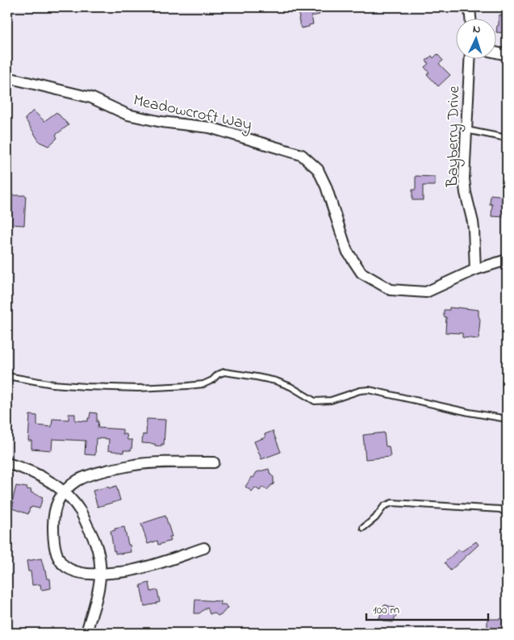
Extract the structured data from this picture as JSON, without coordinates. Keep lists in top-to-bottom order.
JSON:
{
  "streets": {
    "street": ["Meadowcroft Way", "Bayberry Drive"]
  },
  "crossings": [
    ["Meadowcroft Way", "Bayberry Drive"]
  ],
  "scale_bar": "100 m",
  "north": "top"
}
